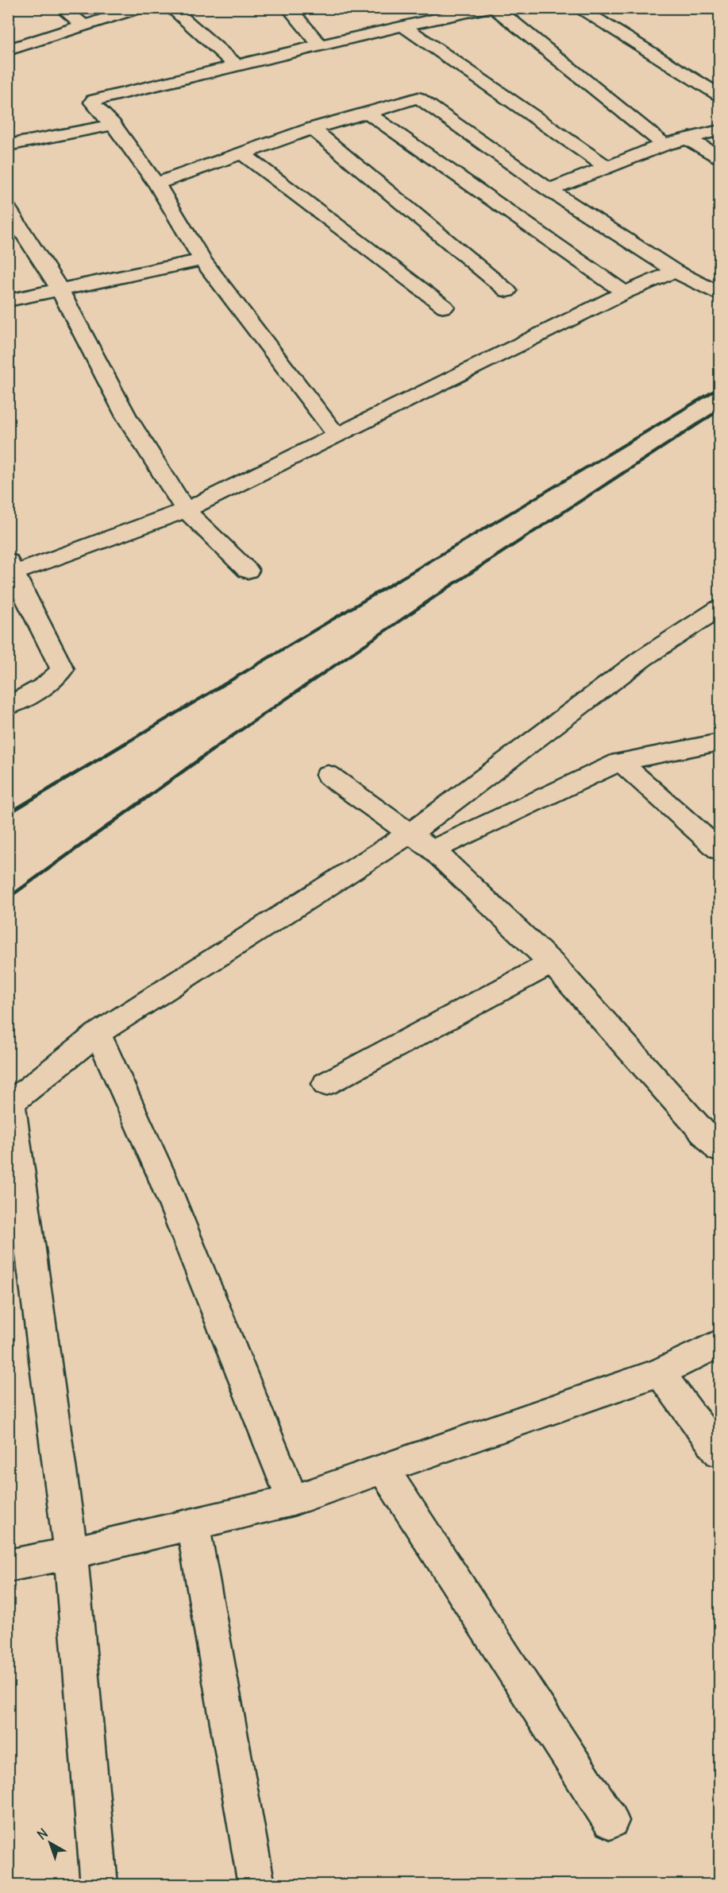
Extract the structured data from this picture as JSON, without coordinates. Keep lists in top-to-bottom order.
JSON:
{
  "north": "top left"
}
